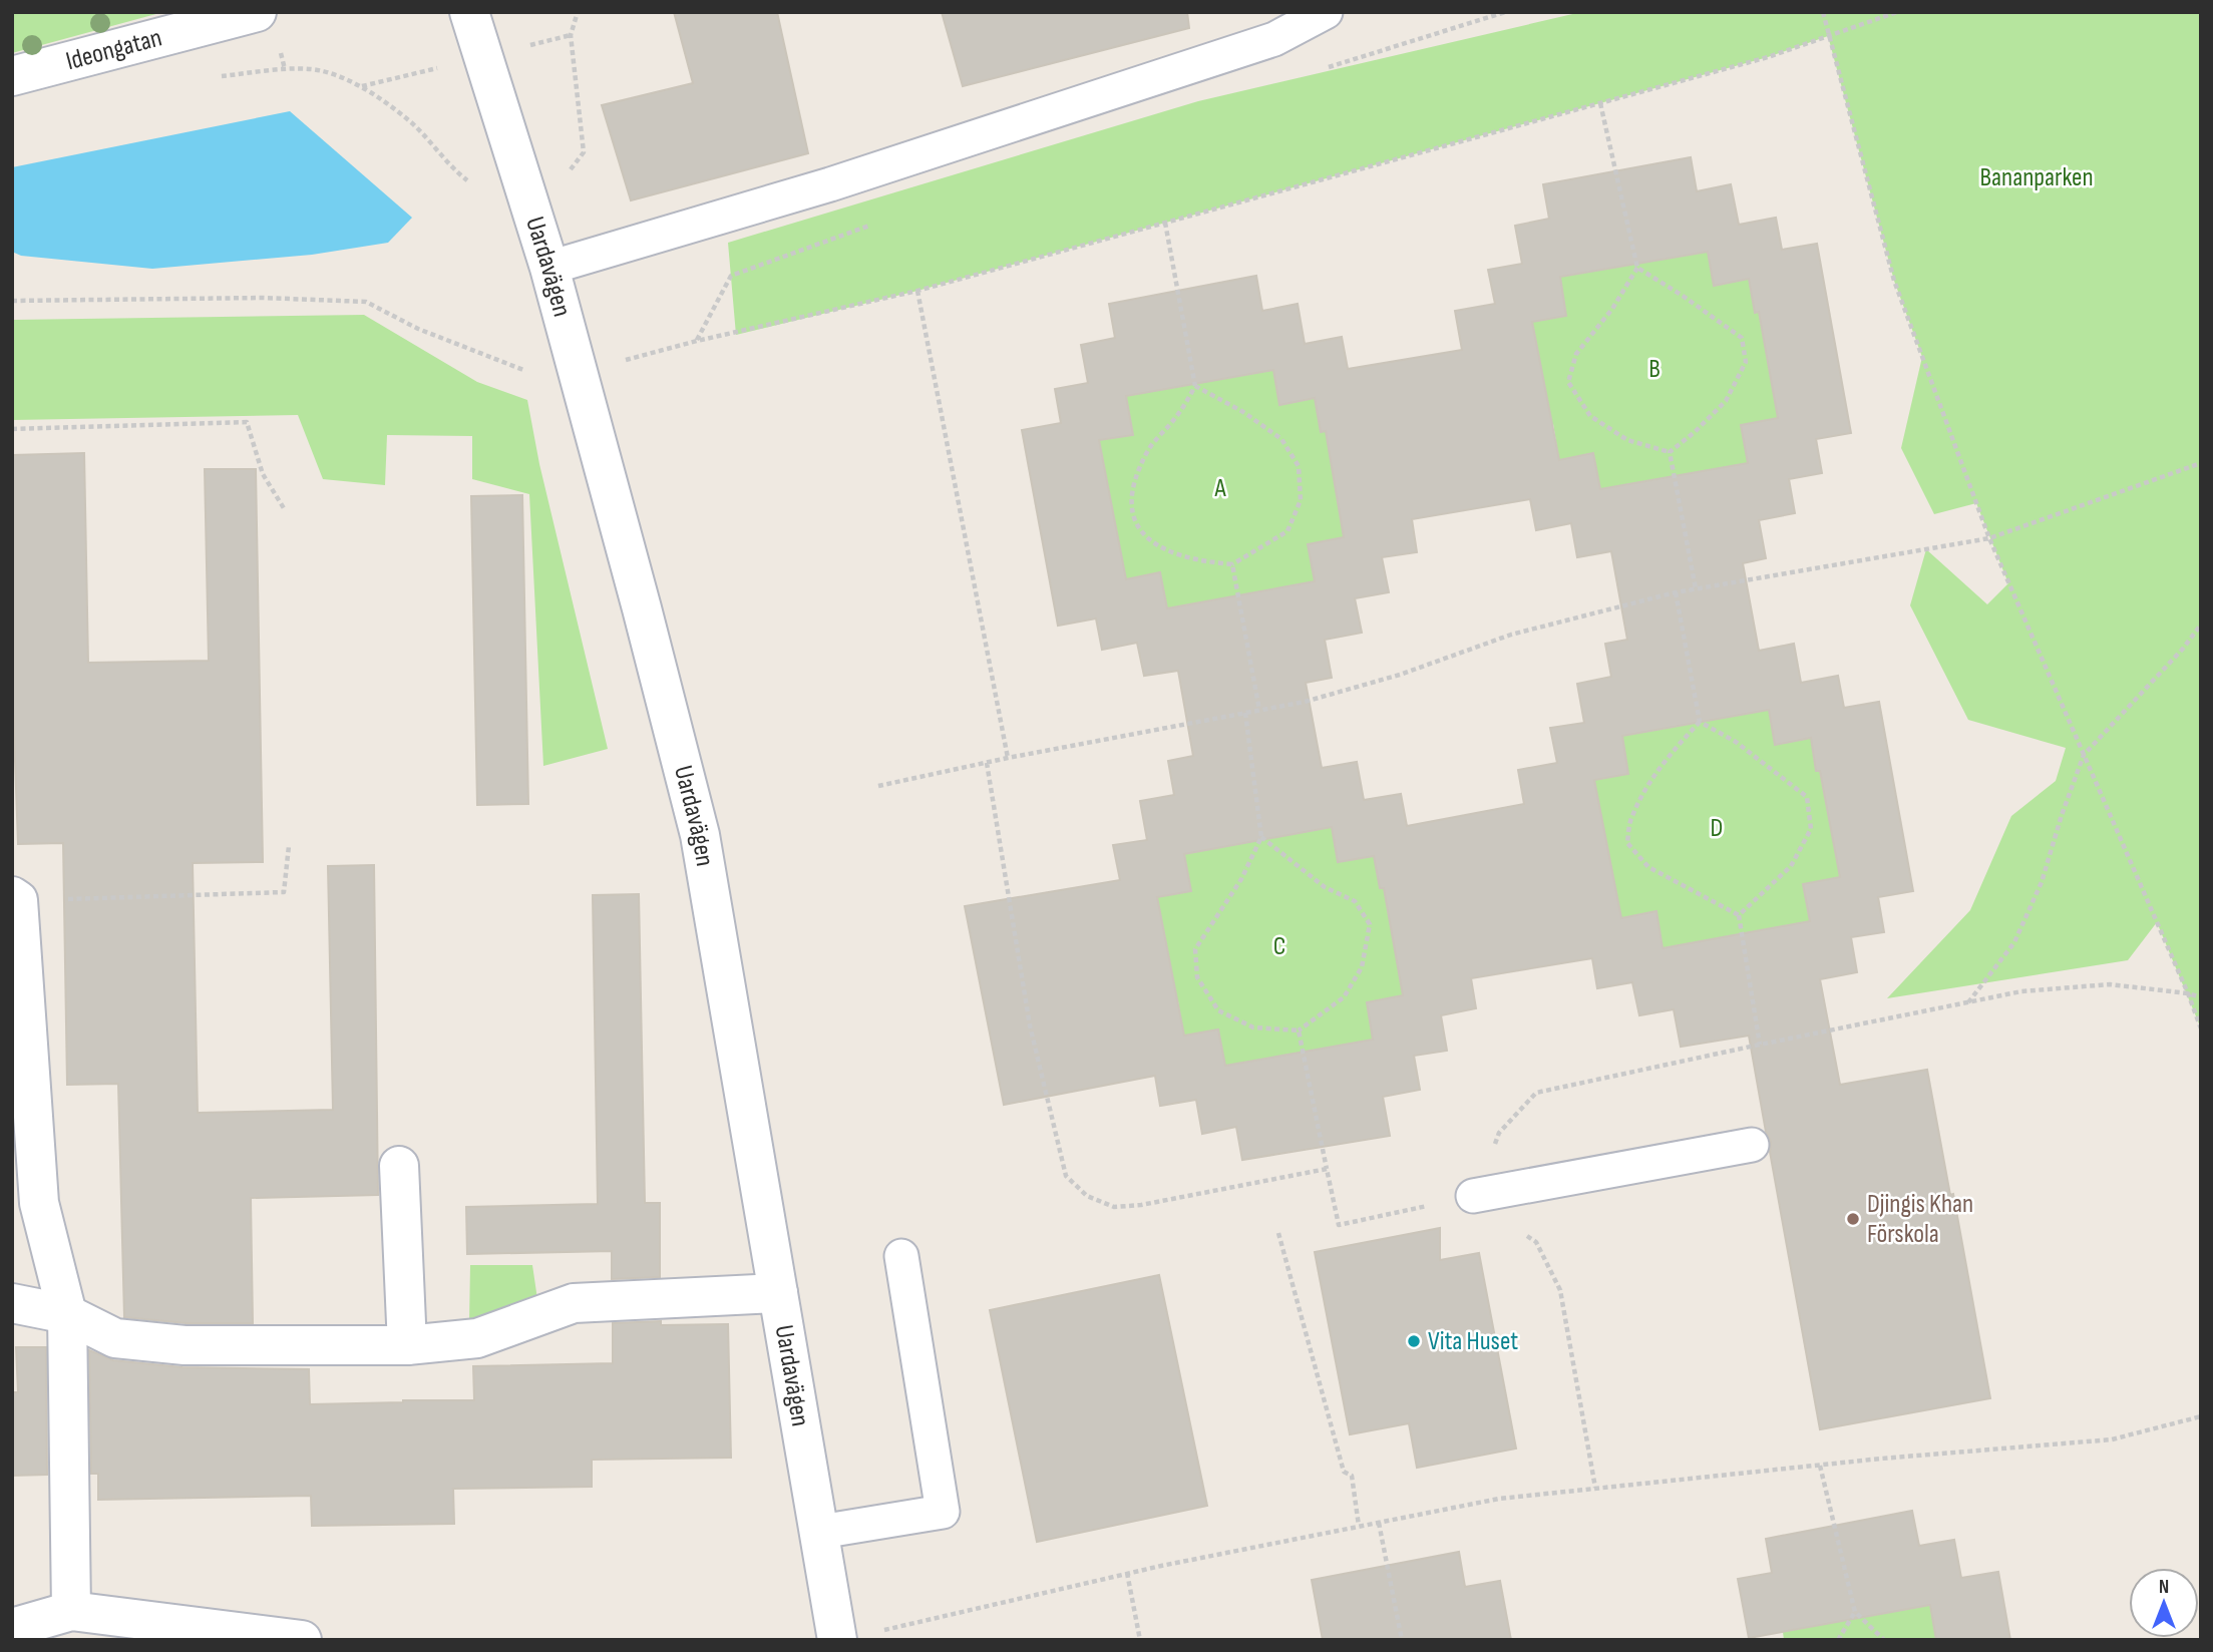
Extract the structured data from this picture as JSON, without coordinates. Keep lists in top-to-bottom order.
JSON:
{
  "streets": {
    "street": ["Ideongatan", "Uardavägen"]
  },
  "parks": [
    "Bananparken",
    "B",
    "A",
    "D",
    "C"
  ],
  "places": ["Djingis Khan Förskola", "Vita Huset"],
  "north": "top"
}
